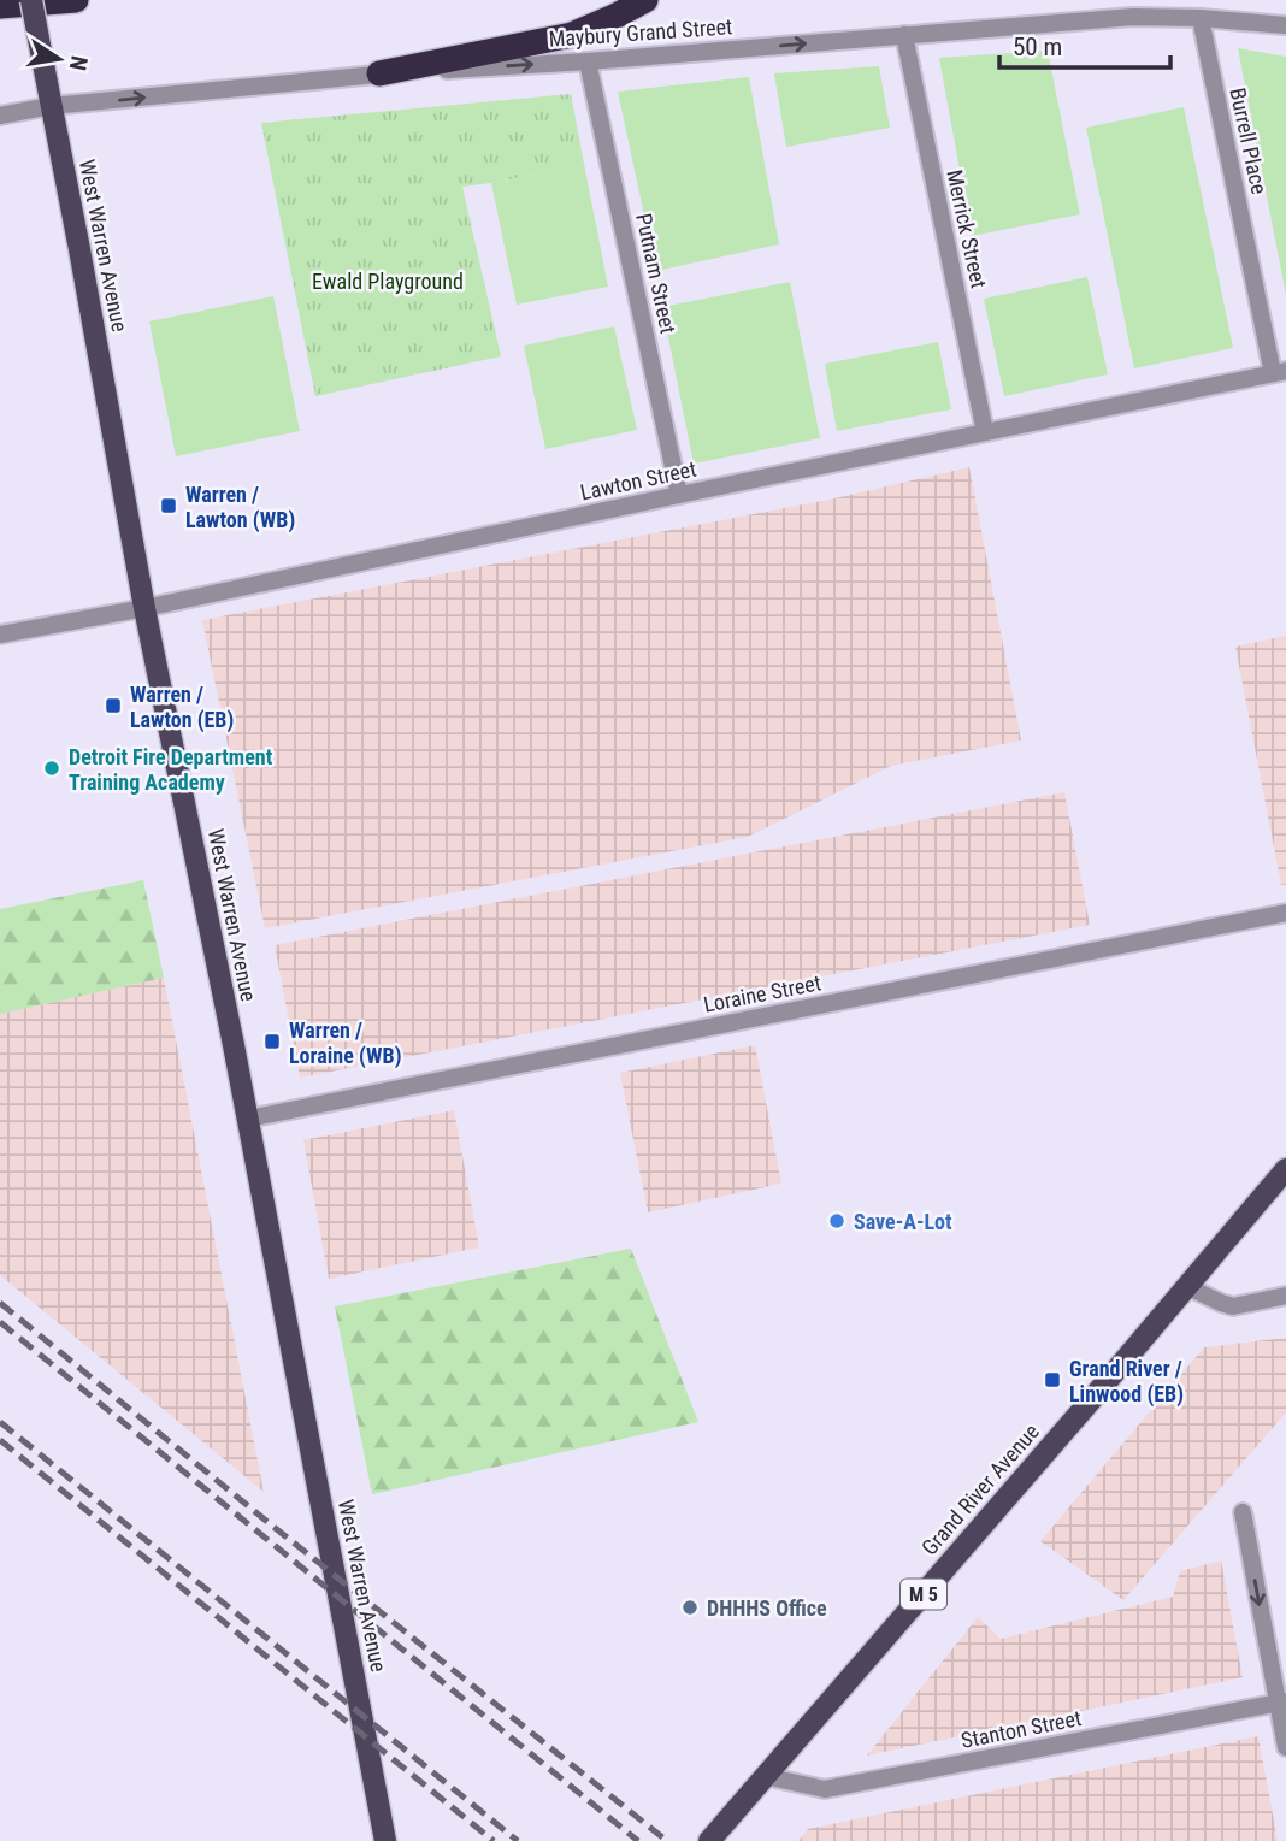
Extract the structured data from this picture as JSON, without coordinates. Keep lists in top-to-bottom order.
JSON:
{
  "streets": {
    "main road": ["West Warren Avenue", "Grand River Avenue", "M 5"],
    "street": [
      "Maybury Grand Street",
      "Burrell Place",
      "Merrick Street",
      "Putnam Street",
      "Lawton Street",
      "Loraine Street",
      "Stanton Street"
    ]
  },
  "crossings": [
    ["Maybury Grand Street", "Burrell Place"],
    ["Maybury Grand Street", "Merrick Street"],
    ["Maybury Grand Street", "West Warren Avenue"],
    ["Maybury Grand Street", "Putnam Street"],
    ["Burrell Place", "Lawton Street"],
    ["Merrick Street", "Lawton Street"],
    ["West Warren Avenue", "Lawton Street"],
    ["West Warren Avenue", "Loraine Street"],
    ["Putnam Street", "Lawton Street"],
    ["Grand River Avenue", "Stanton Street"]
  ],
  "one_way": ["Maybury Grand Street"],
  "parks": ["Ewald Playground"],
  "places": {
    "transit": [
      "Warren / Lawton (WB)",
      "Warren / Lawton (EB)",
      "Warren / Loraine (WB)",
      "Grand River / Linwood (EB)"
    ],
    "other": ["Detroit Fire Department Training Academy", "Save-A-Lot", "DHHHS Office"]
  },
  "scale_bar": "50 m",
  "north": "right"
}
